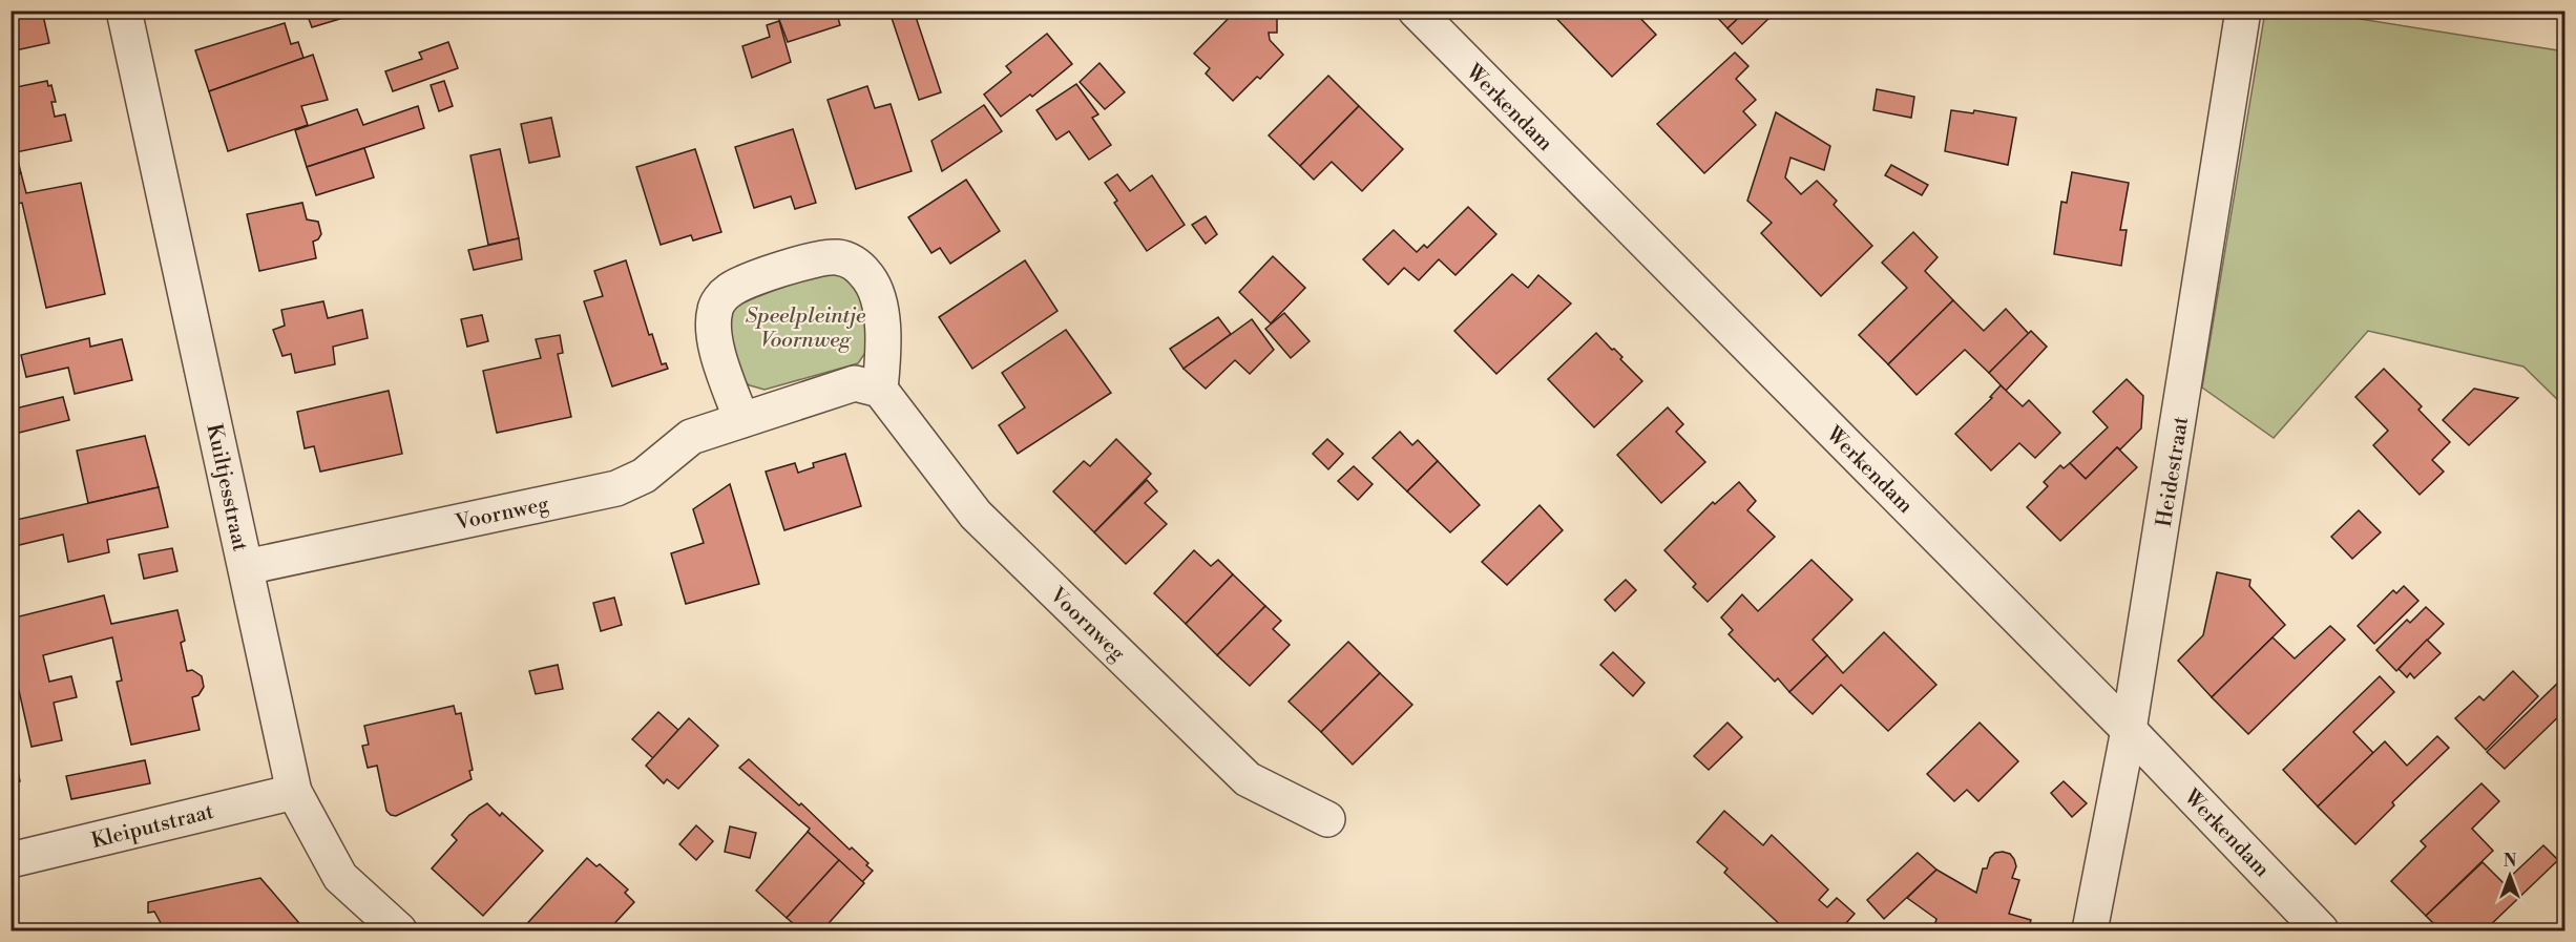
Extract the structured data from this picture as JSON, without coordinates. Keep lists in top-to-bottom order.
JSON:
{
  "streets": {
    "street": [
      "Werkendam",
      "Heidestraat",
      "Kuiltjesstraat",
      "Voornweg",
      "Kleiputstraat"
    ]
  },
  "crossings": [
    ["Werkendam", "Heidestraat"],
    ["Kuiltjesstraat", "Voornweg"],
    ["Kuiltjesstraat", "Kleiputstraat"]
  ],
  "parks": ["Speelpleintje Voornweg"],
  "north": "top"
}
